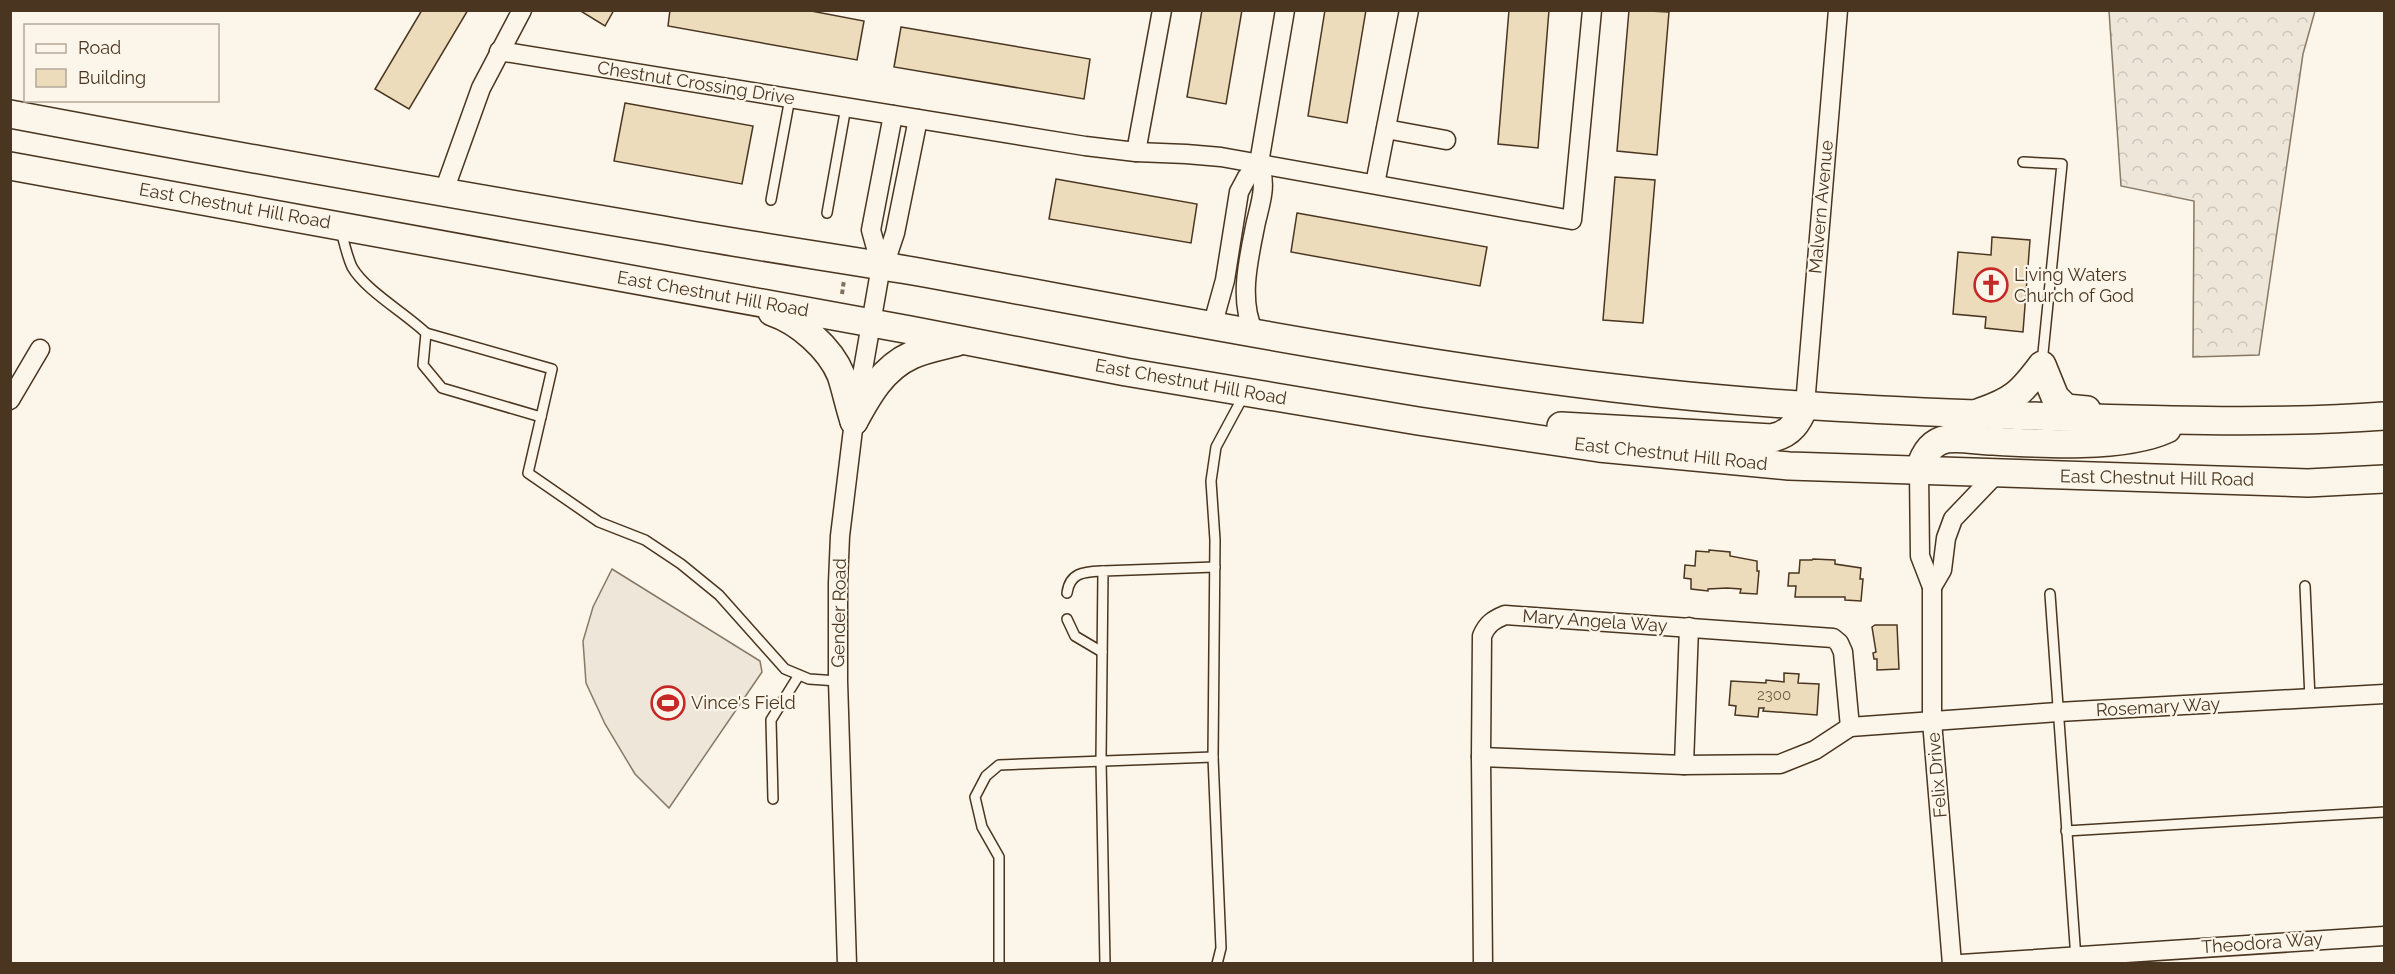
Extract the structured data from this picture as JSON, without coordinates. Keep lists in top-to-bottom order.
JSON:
{
  "streets": {
    "main road": ["East Chestnut Hill Road"],
    "street": [
      "Chestnut Crossing Drive",
      "Malvern Avenue",
      "Gender Road",
      "Mary Angela Way",
      "Rosemary Way",
      "Felix Drive",
      "Theodora Way"
    ]
  },
  "crossings": [
    ["East Chestnut Hill Road", "Gender Road"],
    ["East Chestnut Hill Road", "Felix Drive"],
    ["Rosemary Way", "Felix Drive"]
  ],
  "places": {
    "church": ["Living Waters Church of God"],
    "sports": ["Vince's Field"]
  },
  "house_numbers": ["2300"],
  "legend": ["Road", "Building"]
}
